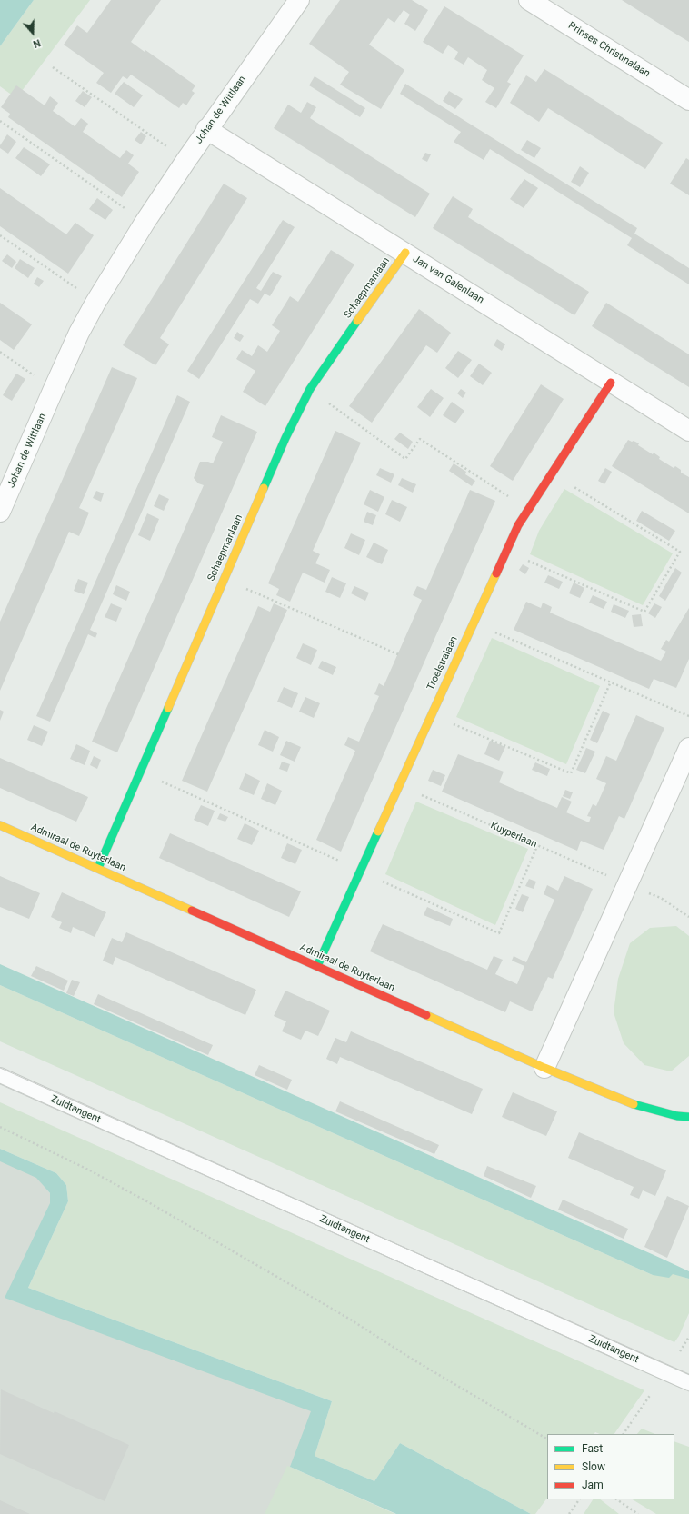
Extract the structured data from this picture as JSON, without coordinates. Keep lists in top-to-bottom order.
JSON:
{
  "streets": {
    "street": [
      "Prinses Christinalaan",
      "Johan de Wittlaan",
      "Jan van Galenlaan",
      "Schaepmanlaan",
      "Troelstralaan",
      "Admiraal de Ruyterlaan"
    ],
    "lane": ["Zuidtangent"],
    "path": ["Kuyperlaan"]
  },
  "crossings": [
    ["Johan de Wittlaan", "Jan van Galenlaan"],
    ["Jan van Galenlaan", "Schaepmanlaan"],
    ["Jan van Galenlaan", "Troelstralaan"],
    ["Schaepmanlaan", "Admiraal de Ruyterlaan"],
    ["Troelstralaan", "Kuyperlaan"],
    ["Troelstralaan", "Admiraal de Ruyterlaan"]
  ],
  "legend": ["Fast", "Slow", "Jam"],
  "north": "bottom"
}
